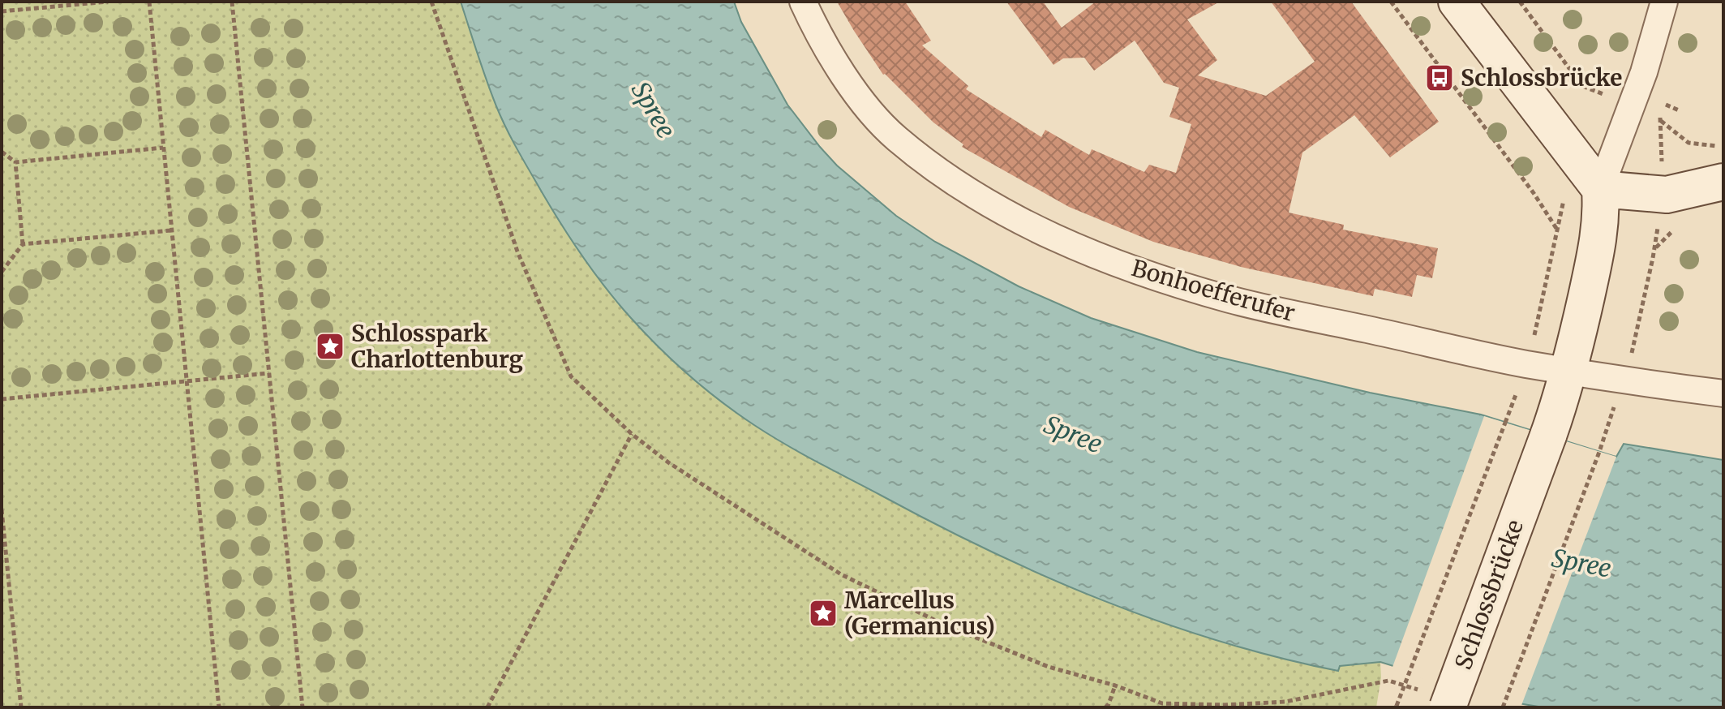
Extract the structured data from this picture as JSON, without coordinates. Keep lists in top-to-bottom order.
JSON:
{
  "streets": {
    "main road": ["Schlossbrücke"],
    "street": ["Bonhoefferufer"]
  },
  "crossings": [
    ["Bonhoefferufer", "Schlossbrücke"]
  ],
  "water": ["Spree"],
  "places": {
    "bus stop": ["Schlossbrücke"],
    "place": ["Schlosspark Charlottenburg", "Marcellus (Germanicus)"]
  }
}
